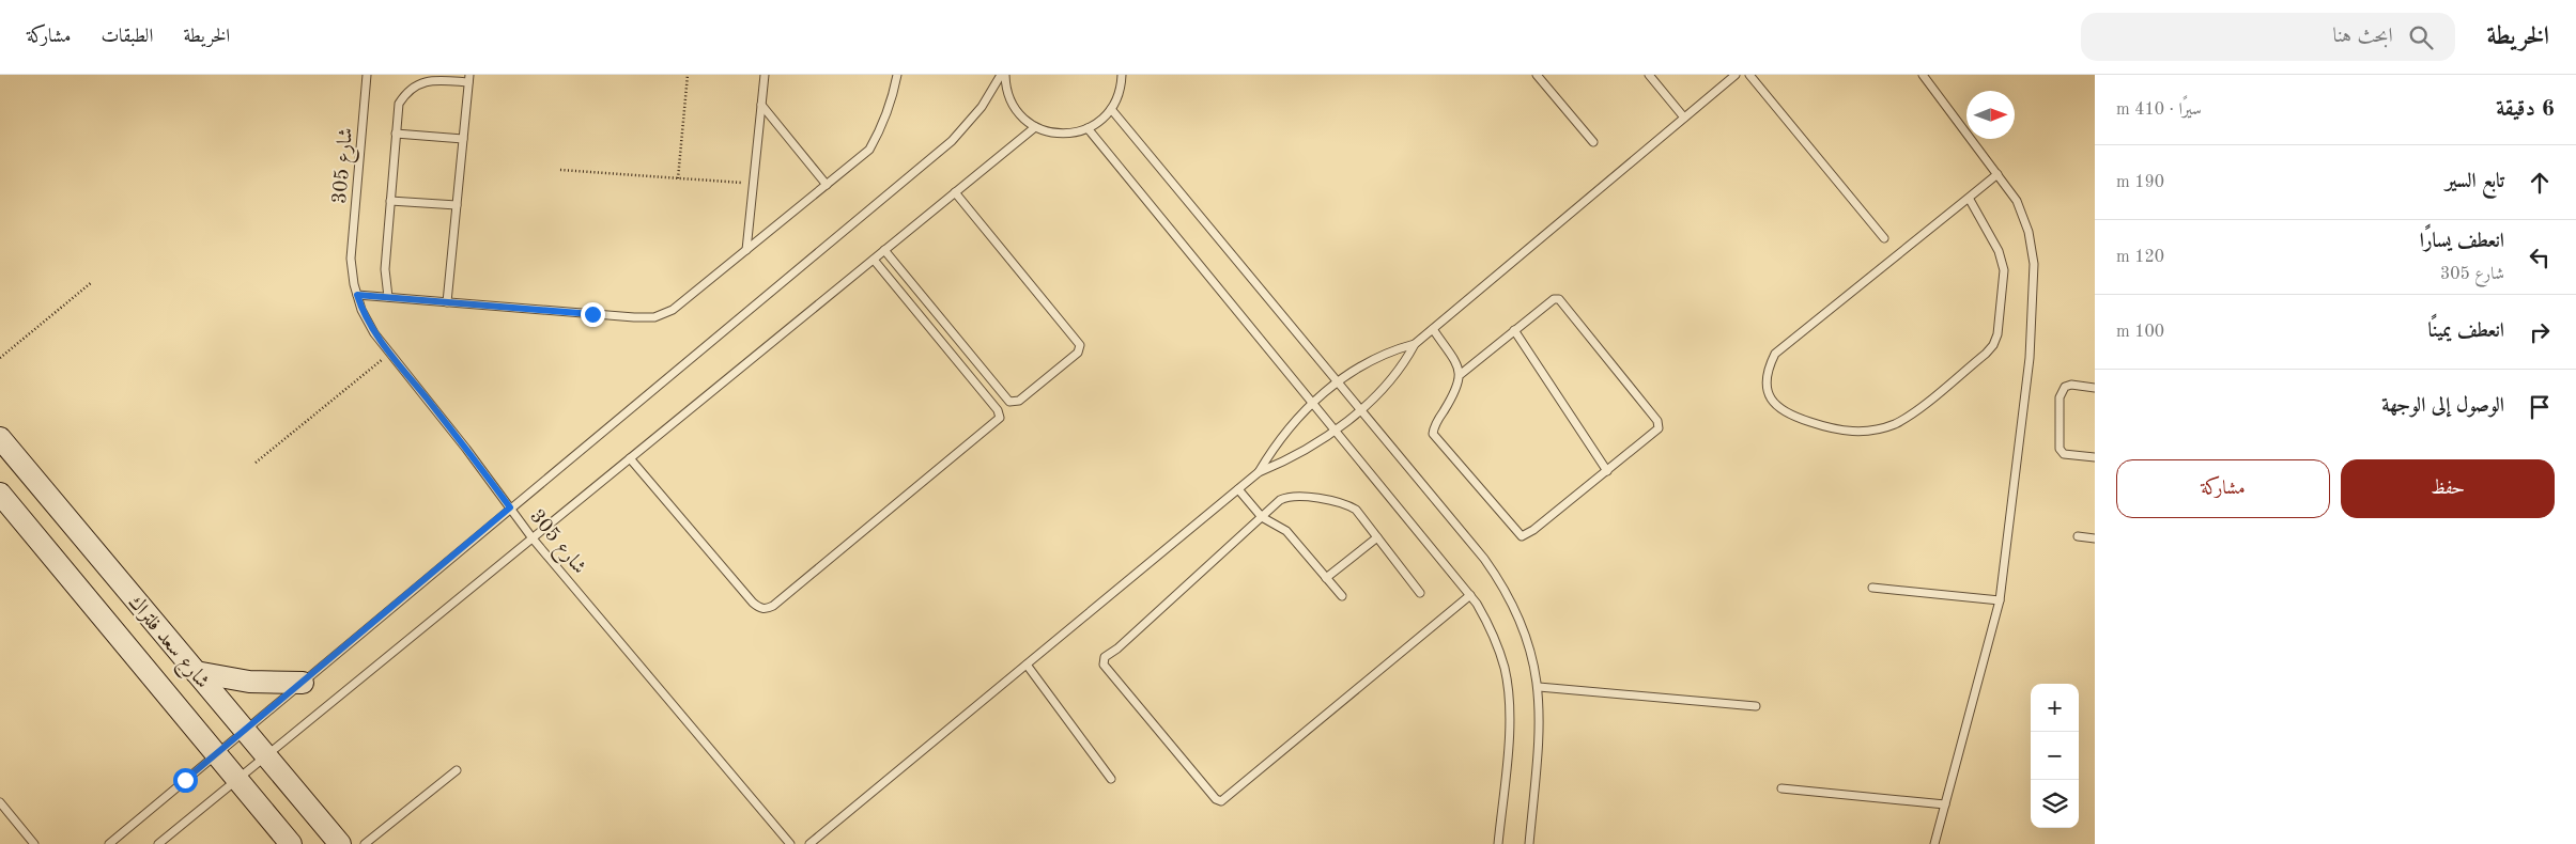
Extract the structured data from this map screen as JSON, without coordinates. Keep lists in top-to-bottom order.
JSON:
{
  "streets": {
    "street": ["شارع سعد فلتراك"],
    "lane": ["شارع 305"]
  },
  "north": "right",
  "page": {
    "header": "الخريطة",
    "search": "ابحث هنا",
    "nav": ["الخريطة", "الطبقات", "مشاركة"],
    "heading": ["6 دقيقة", "سيرًا · 410 m"],
    "list": [
      ["تابع السير", "190 m"],
      ["انعطف يسارًا", "شارع 305", "120 m"],
      ["انعطف يمينًا", "100 m"],
      "الوصول إلى الوجهة"
    ],
    "buttons": ["حفظ", "مشاركة"],
    "map_buttons": ["+", "−"]
  }
}
